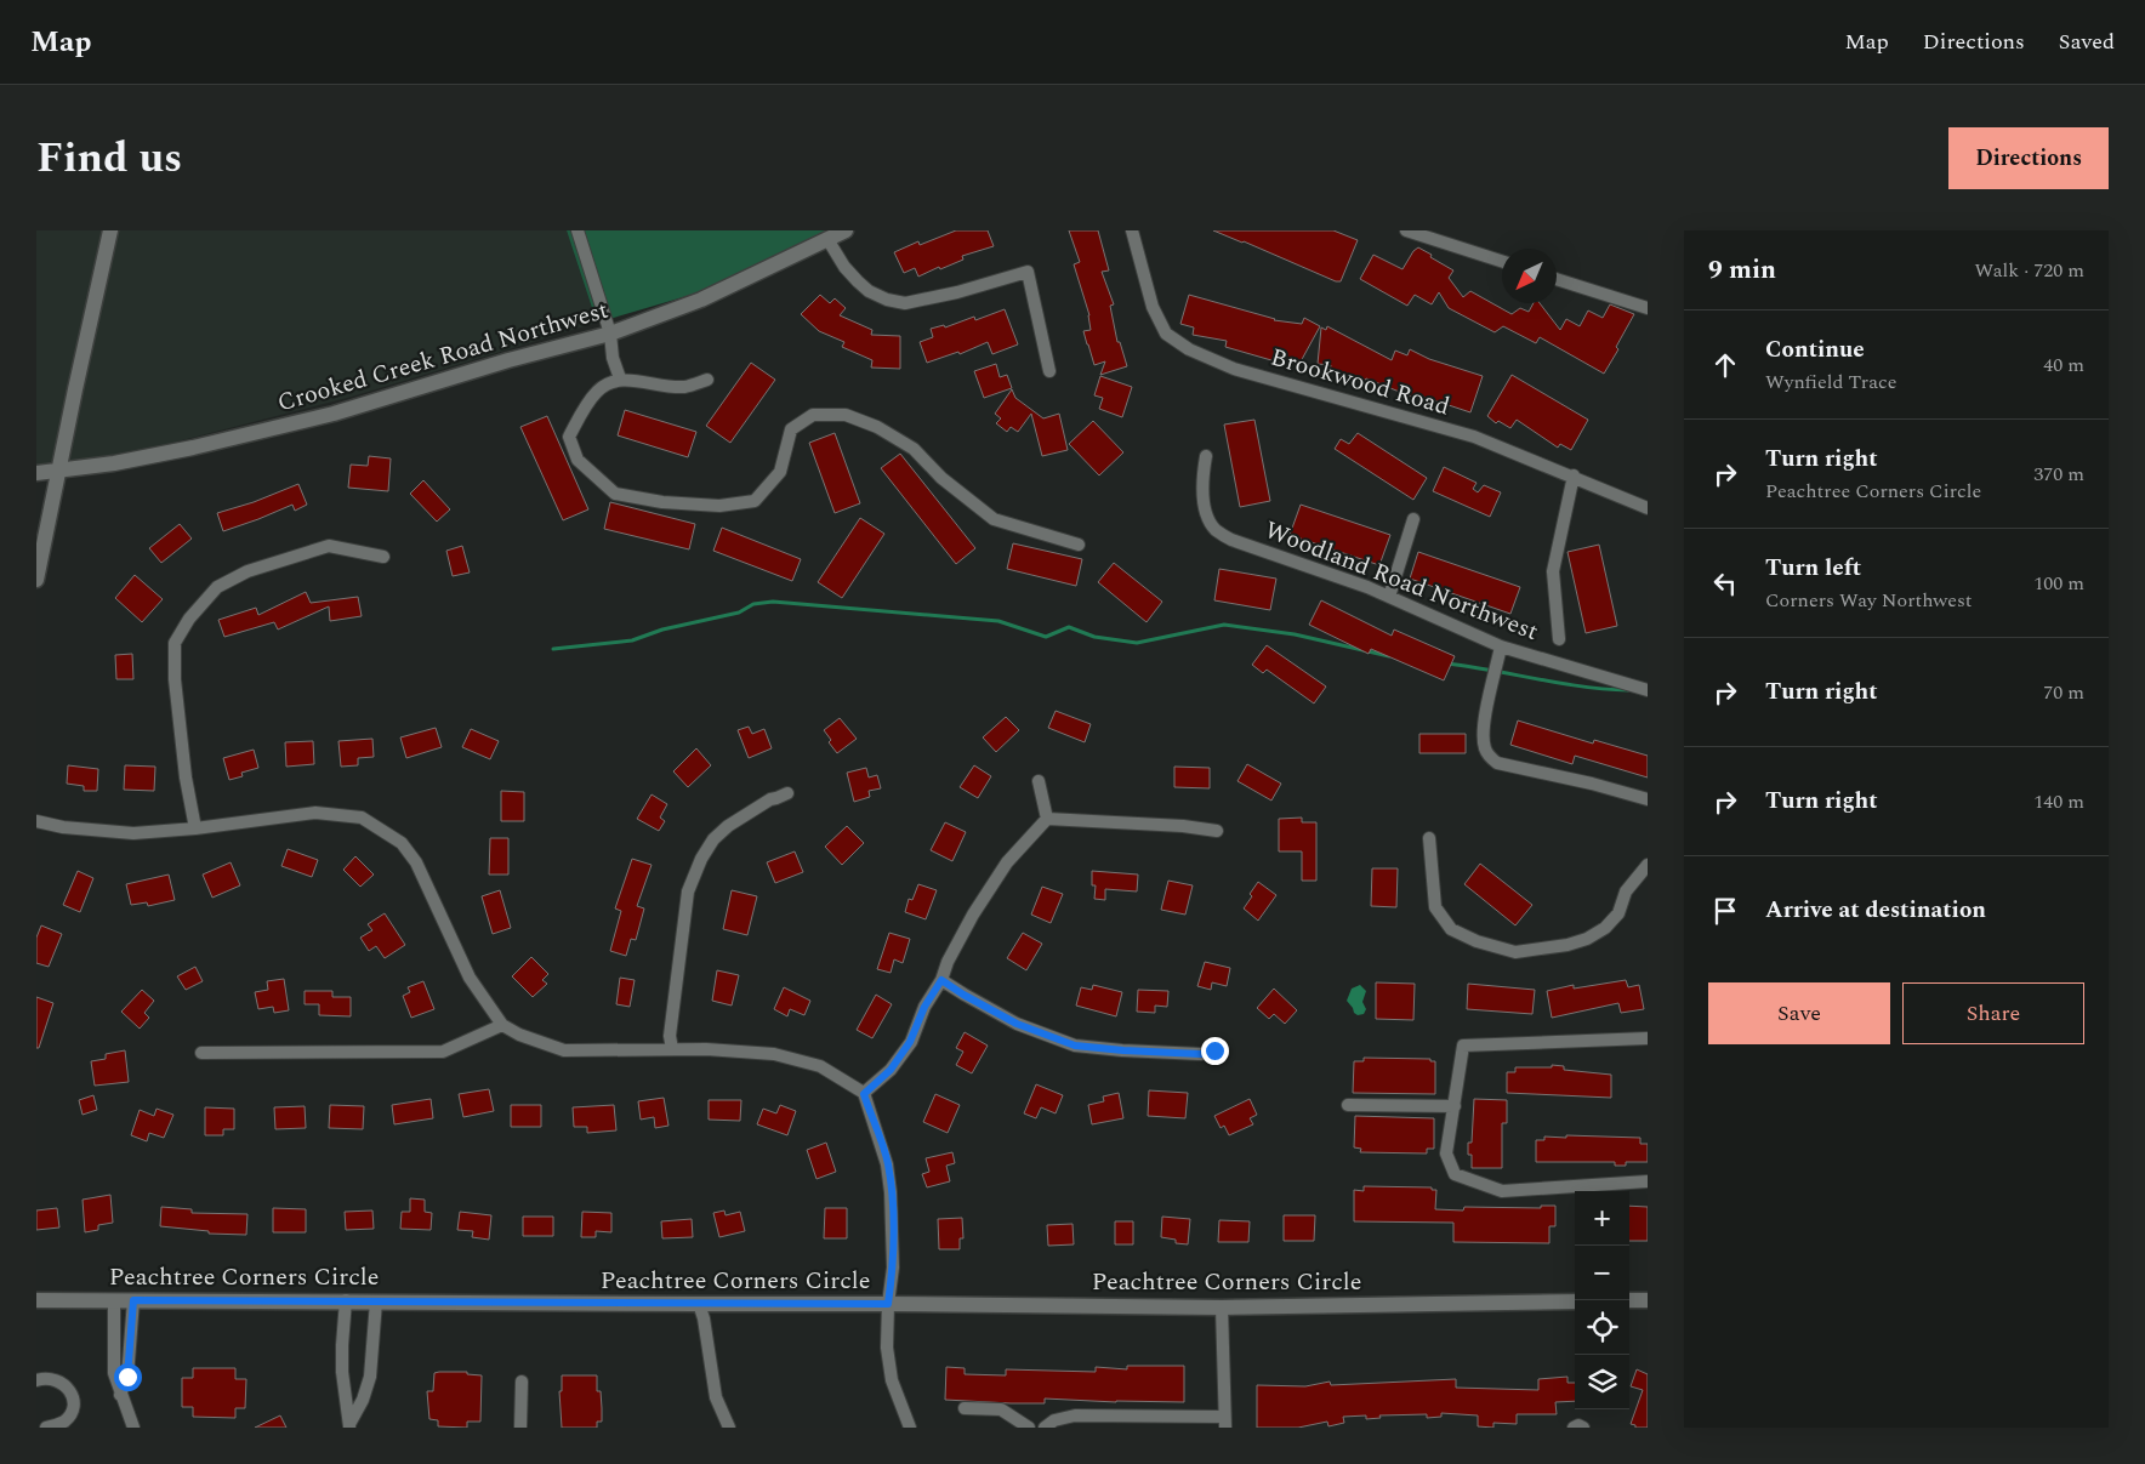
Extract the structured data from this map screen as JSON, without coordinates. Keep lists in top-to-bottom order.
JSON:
{
  "streets": {
    "street": [
      "Crooked Creek Road Northwest",
      "Brookwood Road",
      "Woodland Road Northwest",
      "Peachtree Corners Circle"
    ]
  },
  "north": "bottom left",
  "page": {
    "header": "Map",
    "nav": ["Map", "Directions", "Saved"],
    "title": "Find us",
    "buttons": [
      "Directions",
      ["Save", "Share"]
    ],
    "heading": ["9 min", "Walk · 720 m"],
    "list": [
      ["Continue", "Wynfield Trace", "40 m"],
      ["Turn right", "Peachtree Corners Circle", "370 m"],
      ["Turn left", "Corners Way Northwest", "100 m"],
      ["Turn right", "70 m"],
      ["Turn right", "140 m"],
      "Arrive at destination"
    ],
    "map_buttons": ["+", "−"]
  }
}
